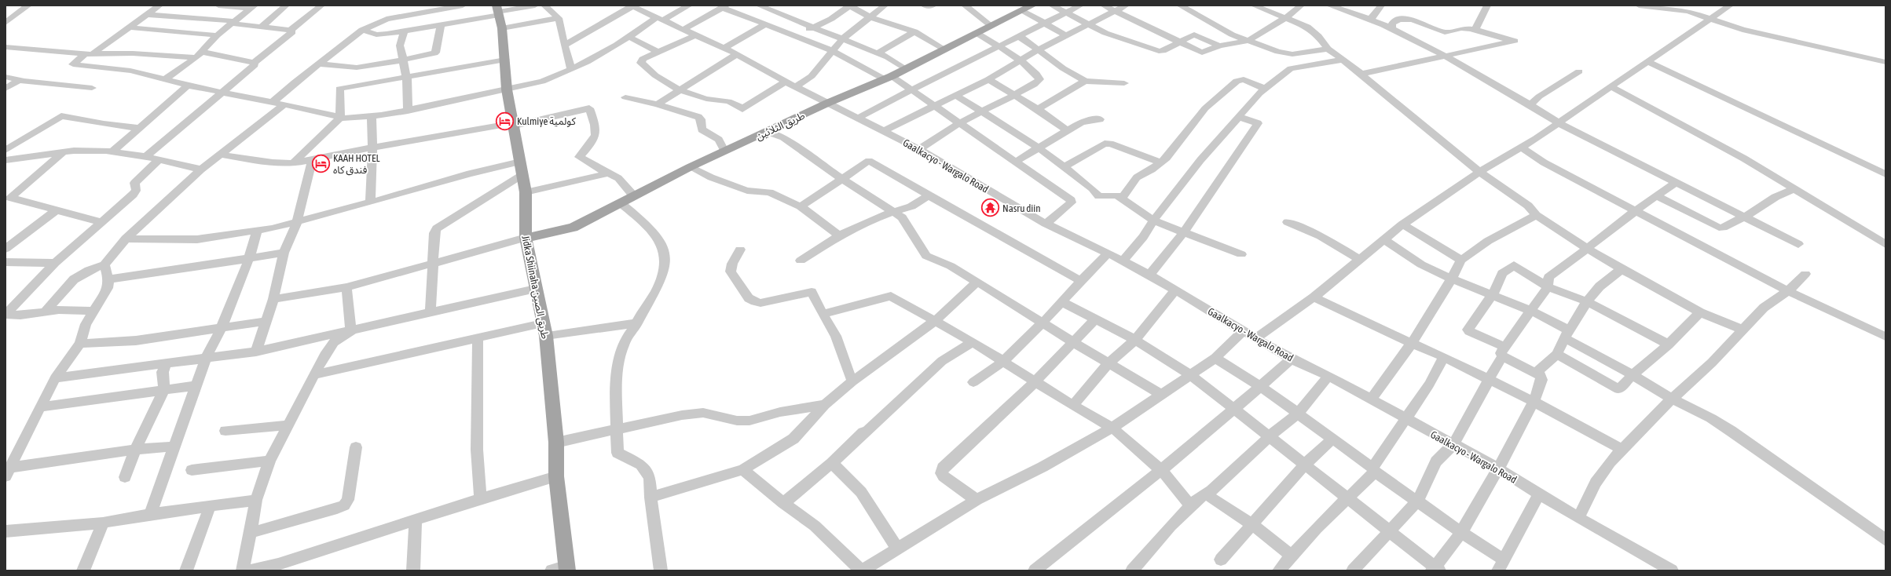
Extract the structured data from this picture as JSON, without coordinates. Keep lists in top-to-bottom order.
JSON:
{
  "streets": {
    "main road": ["طريق الثلاثين", "Jidka Shiinaha طريق الصين"],
    "street": ["Gaalkacyo - Wargalo Road"]
  },
  "crossings": [
    ["طريق الثلاثين", "Gaalkacyo - Wargalo Road"],
    ["طريق الثلاثين", "Jidka Shiinaha طريق الصين"]
  ],
  "places": {
    "hotel": ["Kulmiye كولمية", "KAAH HOTEL فندق كاه"],
    "temple": ["Nasru diin"]
  }
}
